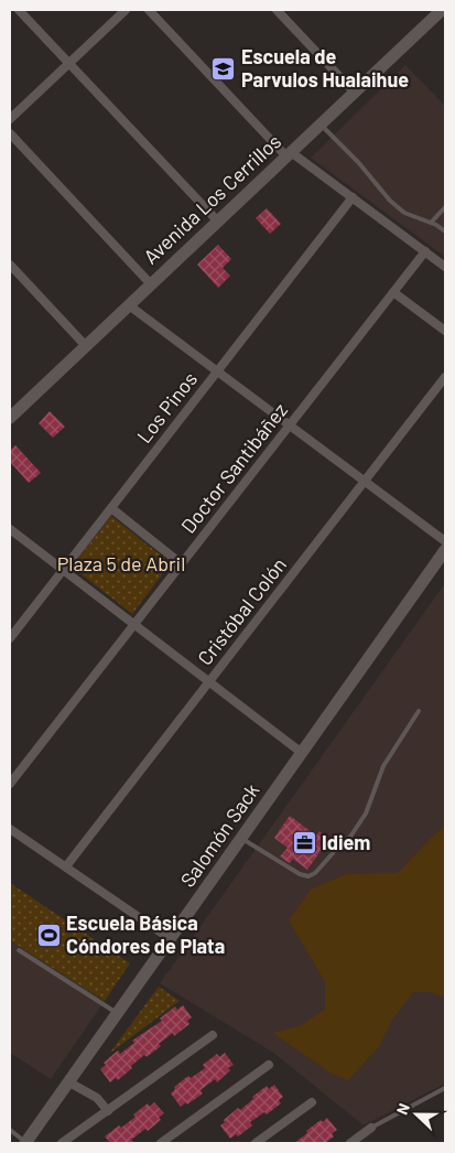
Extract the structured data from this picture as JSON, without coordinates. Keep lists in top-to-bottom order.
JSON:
{
  "streets": {
    "street": [
      "Avenida Los Cerrillos",
      "Los Pinos",
      "Doctor Santibáñez",
      "Cristóbal Colón",
      "Salomón Sack"
    ]
  },
  "parks": ["Plaza 5 de Abril"],
  "places": {
    "school or university": ["Escuela de Parvulos Hualaihue"],
    "office": ["Idiem"],
    "sports": ["Escuela Básica Cóndores de Plata"]
  },
  "north": "left"
}
